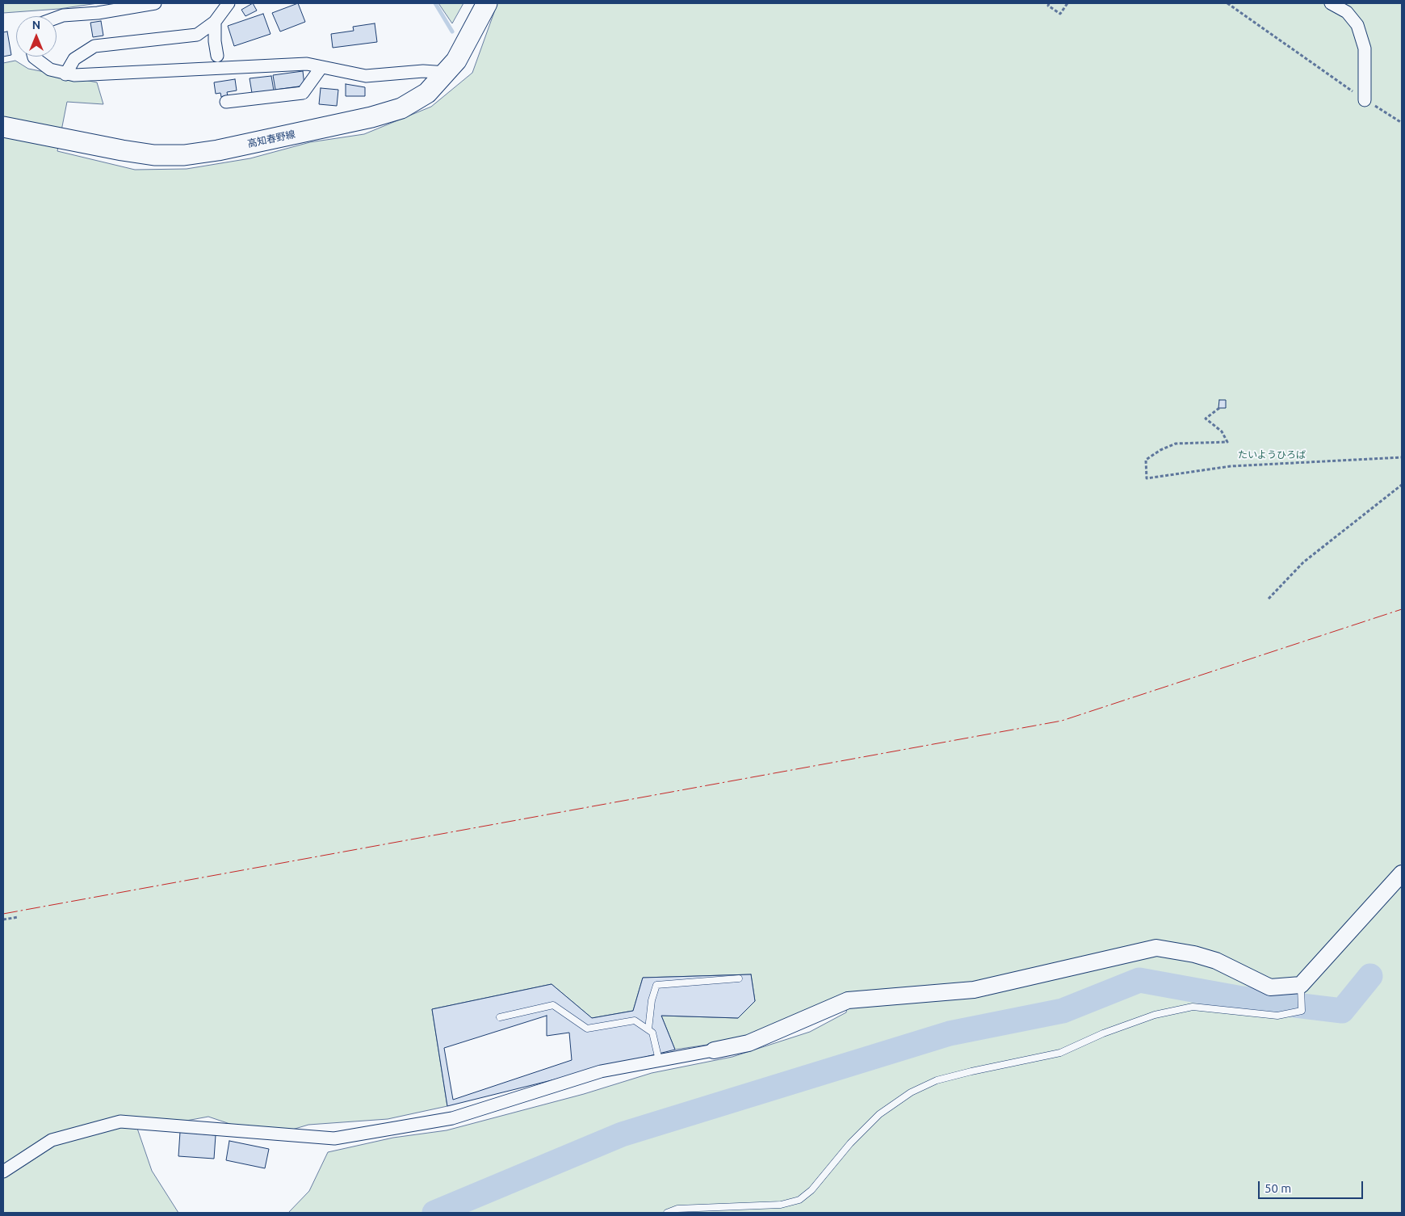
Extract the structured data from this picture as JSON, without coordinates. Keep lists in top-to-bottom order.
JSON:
{
  "streets": {
    "main road": ["高知春野線"]
  },
  "parks": ["たいようひろば"],
  "scale_bar": "50 m",
  "north": "top"
}
